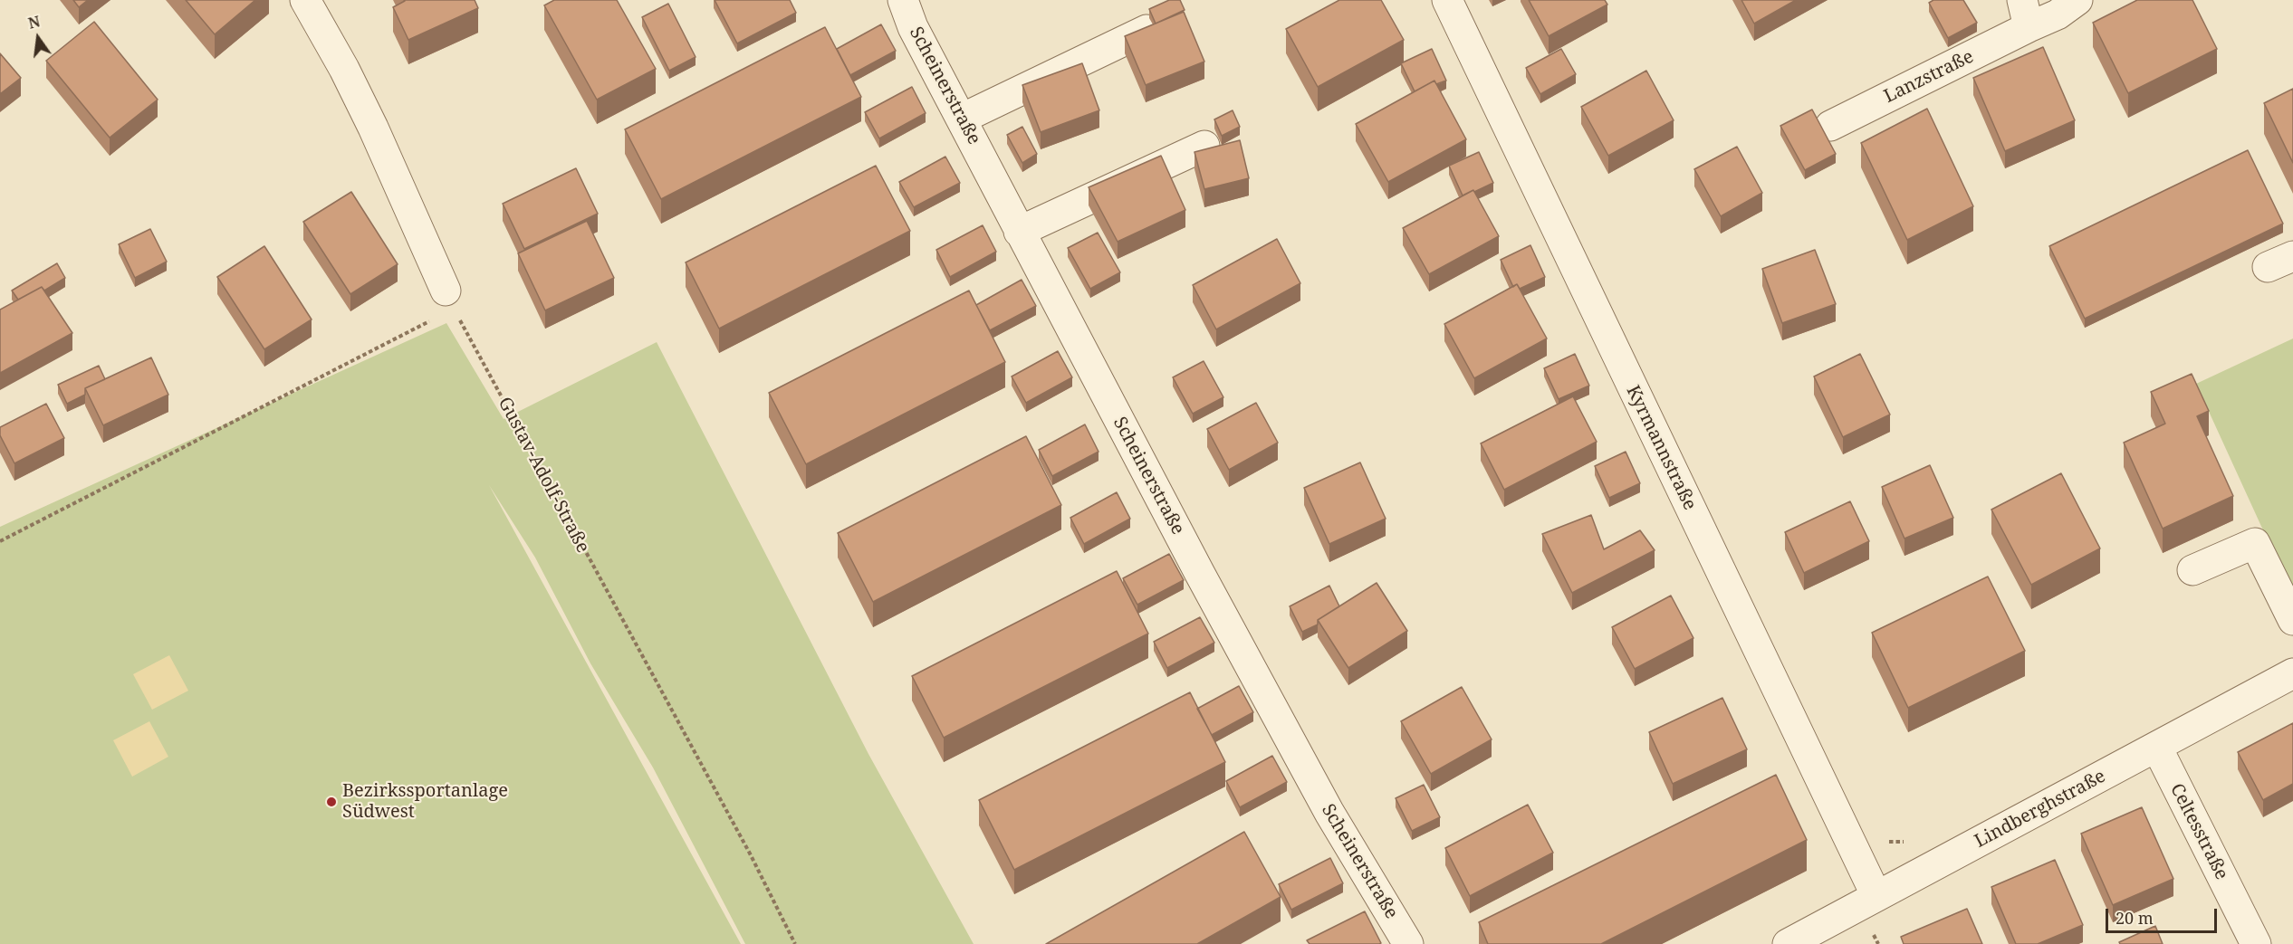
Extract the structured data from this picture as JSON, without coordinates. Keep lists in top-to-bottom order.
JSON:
{
  "streets": {
    "street": [
      "Lanzstraße",
      "Scheinerstraße",
      "Kyrmannstraße",
      "Lindberghstraße",
      "Celtesstraße"
    ],
    "path": ["Gustav-Adolf-Straße"]
  },
  "crossings": [
    ["Kyrmannstraße", "Lindberghstraße"],
    ["Lindberghstraße", "Celtesstraße"]
  ],
  "places": ["Bezirkssportanlage Südwest"],
  "scale_bar": "20 m",
  "north": "top"
}
